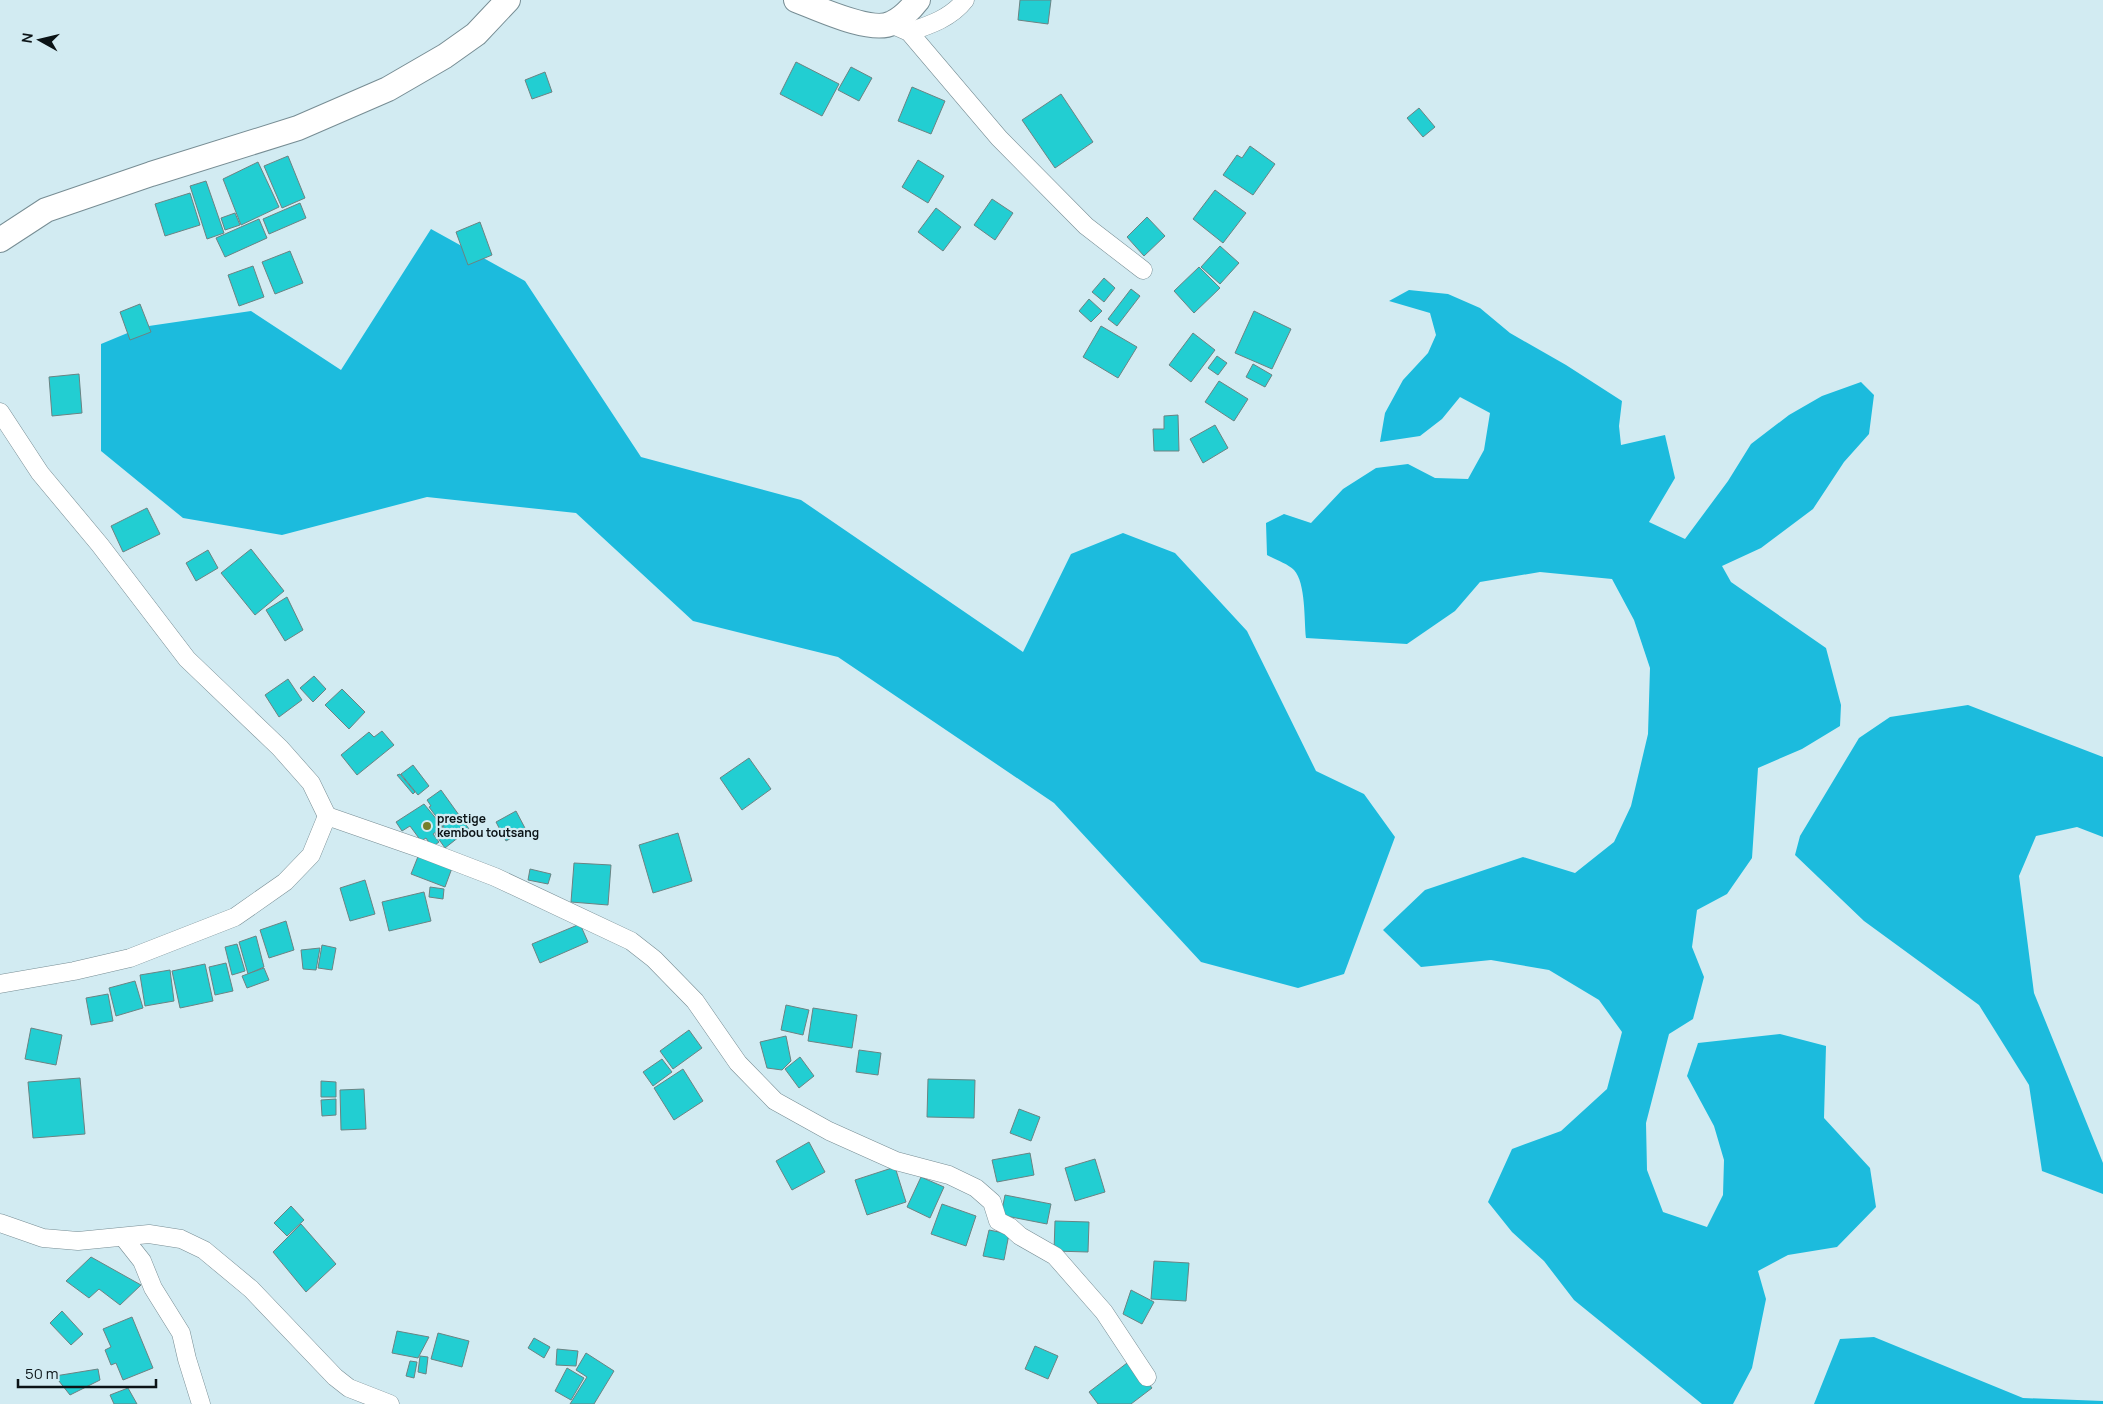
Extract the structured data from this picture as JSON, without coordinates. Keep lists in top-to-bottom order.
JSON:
{
  "places": ["prestige kembou toutsang"],
  "scale_bar": "50 m",
  "north": "left"
}
